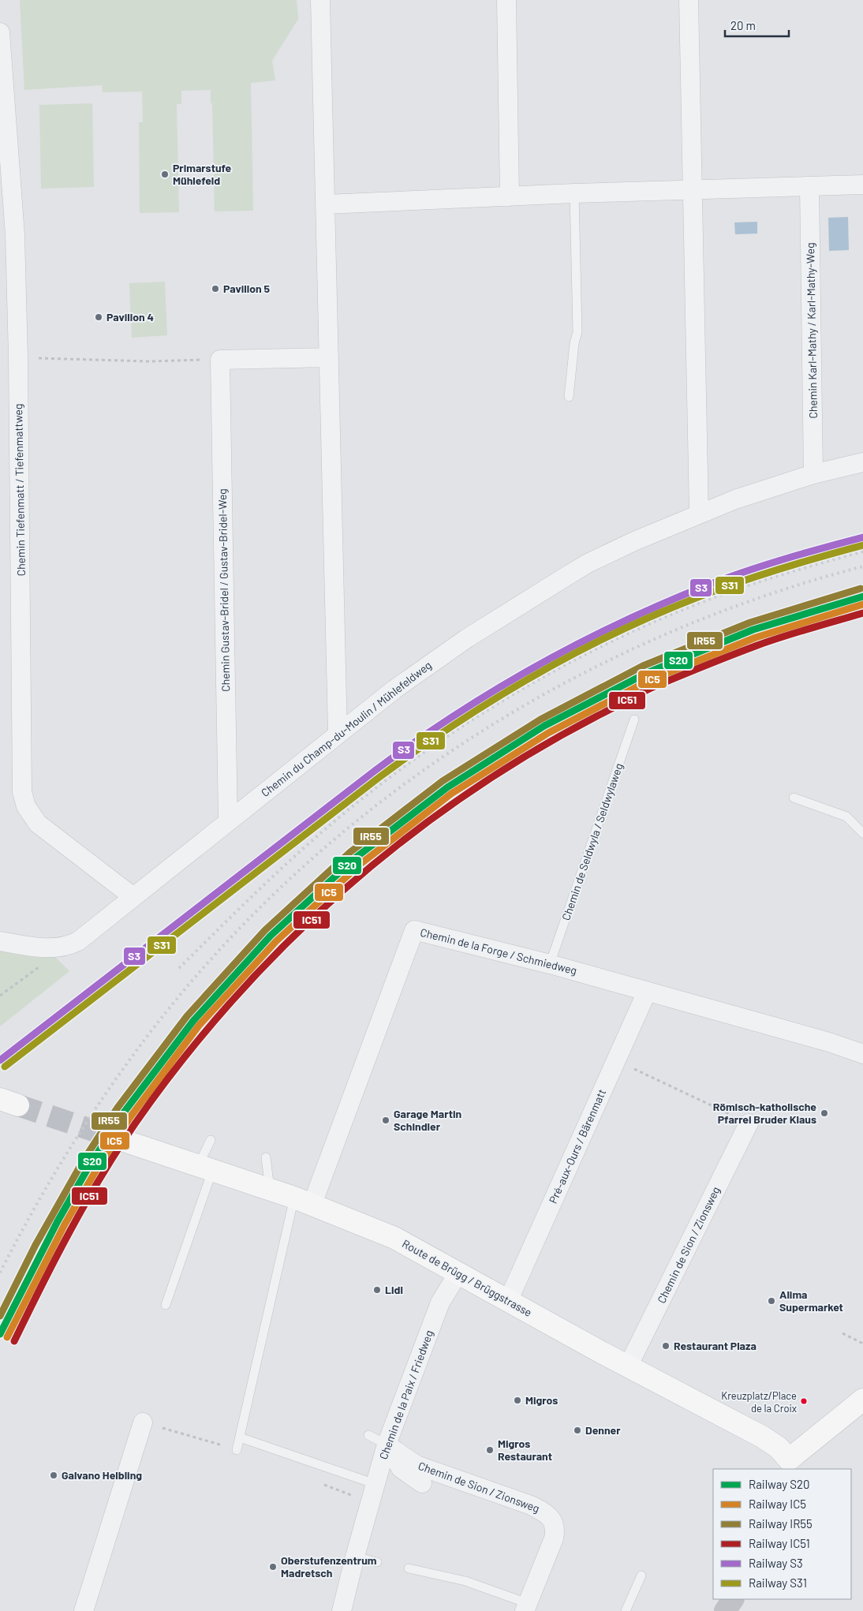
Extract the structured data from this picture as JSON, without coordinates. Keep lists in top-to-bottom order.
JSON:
{
  "streets": {
    "main road": ["Route de Brügg / Brüggstrasse"],
    "street": [
      "Chemin Karl-Mathy / Karl-Mathy-Weg",
      "Chemin Tiefenmatt / Tiefenmattweg",
      "Chemin Gustav-Bridel / Gustav-Bridel-Weg",
      "Chemin du Champ-du-Moulin / Mühlefeldweg",
      "Chemin de la Forge / Schmiedweg",
      "Pré-aux-Ours / Bärenmatt",
      "Chemin de Sion / Zionsweg",
      "Chemin de la Paix / Friedweg"
    ],
    "lane": ["Chemin de Seldwyla / Seldwylaweg"]
  },
  "crossings": [
    ["Chemin Karl-Mathy / Karl-Mathy-Weg", "Chemin du Champ-du-Moulin / Mühlefeldweg"],
    ["Chemin Tiefenmatt / Tiefenmattweg", "Chemin du Champ-du-Moulin / Mühlefeldweg"],
    ["Chemin Gustav-Bridel / Gustav-Bridel-Weg", "Chemin du Champ-du-Moulin / Mühlefeldweg"],
    ["Chemin de Seldwyla / Seldwylaweg", "Chemin de la Forge / Schmiedweg"],
    ["Chemin de la Forge / Schmiedweg", "Pré-aux-Ours / Bärenmatt"],
    ["Chemin de la Forge / Schmiedweg", "Route de Brügg / Brüggstrasse"],
    ["Pré-aux-Ours / Bärenmatt", "Route de Brügg / Brüggstrasse"],
    ["Chemin de Sion / Zionsweg", "Route de Brügg / Brüggstrasse"],
    ["Chemin de Sion / Zionsweg", "Chemin de la Paix / Friedweg"],
    ["Route de Brügg / Brüggstrasse", "Chemin de la Paix / Friedweg"]
  ],
  "places": [
    "Primarstufe Mühlefeld",
    "Pavillon 5",
    "Pavillon 4",
    "Römisch-katholische Pfarrei Bruder Klaus",
    "Garage Martin Schindler",
    "Lidl",
    "Alima Supermarket",
    "Restaurant Plaza",
    "Migros",
    "Kreuzplatz/Place de la Croix",
    "Denner",
    "Migros Restaurant",
    "Galvano Helbling",
    "Oberstufenzentrum Madretsch"
  ],
  "lines": [
    "rail line S3",
    "rail line S31",
    "rail line IR55",
    "rail line S20",
    "rail line IC5",
    "rail line IC51"
  ],
  "legend": [
    "Railway S20",
    "Railway IC5",
    "Railway IR55",
    "Railway IC51",
    "Railway S3",
    "Railway S31"
  ],
  "scale_bar": "20 m"
}
